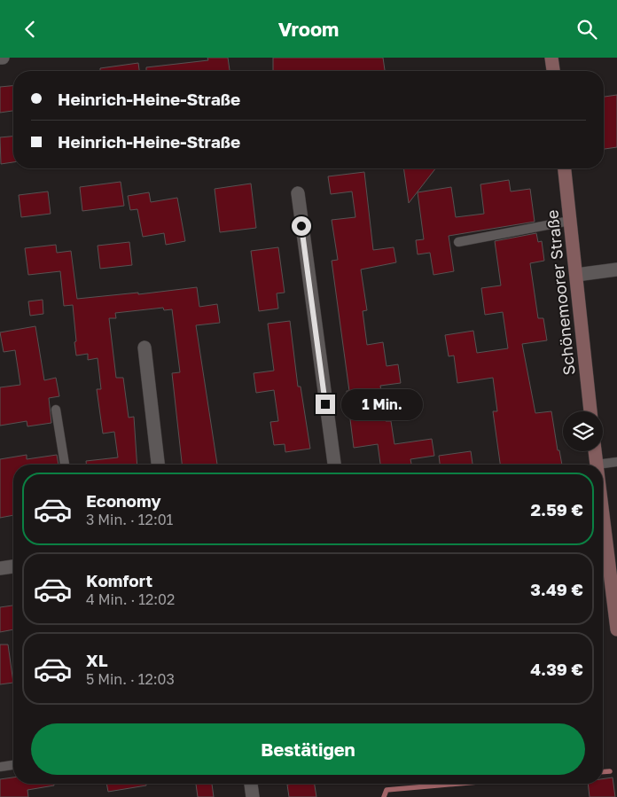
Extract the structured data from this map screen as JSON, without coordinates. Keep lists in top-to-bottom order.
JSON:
{
  "streets": {
    "street": ["Schönemoorer Straße"]
  },
  "page": {
    "header": "Vroom",
    "banner": ["Heinrich-Heine-Straße", "Heinrich-Heine-Straße"],
    "bubble": "1 Min.",
    "list": [
      {
        "name": "Economy",
        "note": "3 Min. · 12:01",
        "value": "2.59 €"
      },
      {
        "name": "Komfort",
        "note": "4 Min. · 12:02",
        "value": "3.49 €"
      },
      {
        "name": "XL",
        "note": "5 Min. · 12:03",
        "value": "4.39 €"
      }
    ],
    "buttons": "Bestätigen"
  }
}
